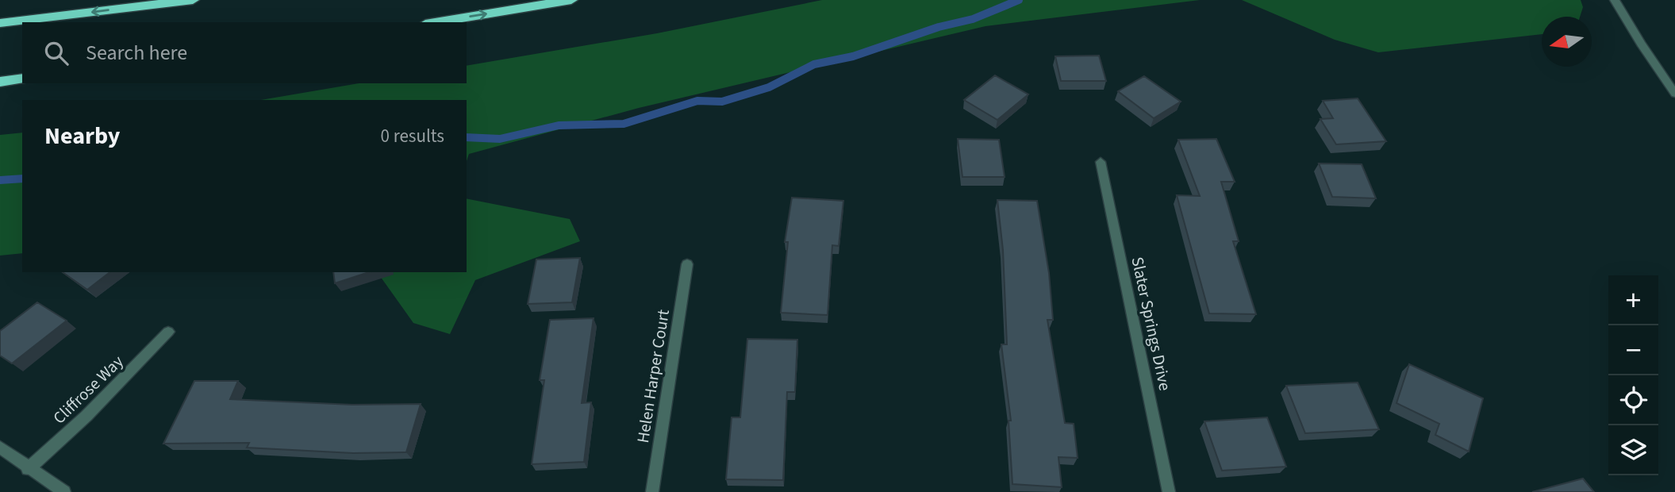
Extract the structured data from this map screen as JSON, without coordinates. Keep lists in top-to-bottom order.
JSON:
{
  "streets": {
    "street": ["Slater Springs Drive", "Helen Harper Court", "Cliffrose Way"]
  },
  "north": "left",
  "page": {
    "search": "Search here",
    "heading": ["Nearby", "0 results"],
    "map_buttons": ["+", "−"]
  }
}
